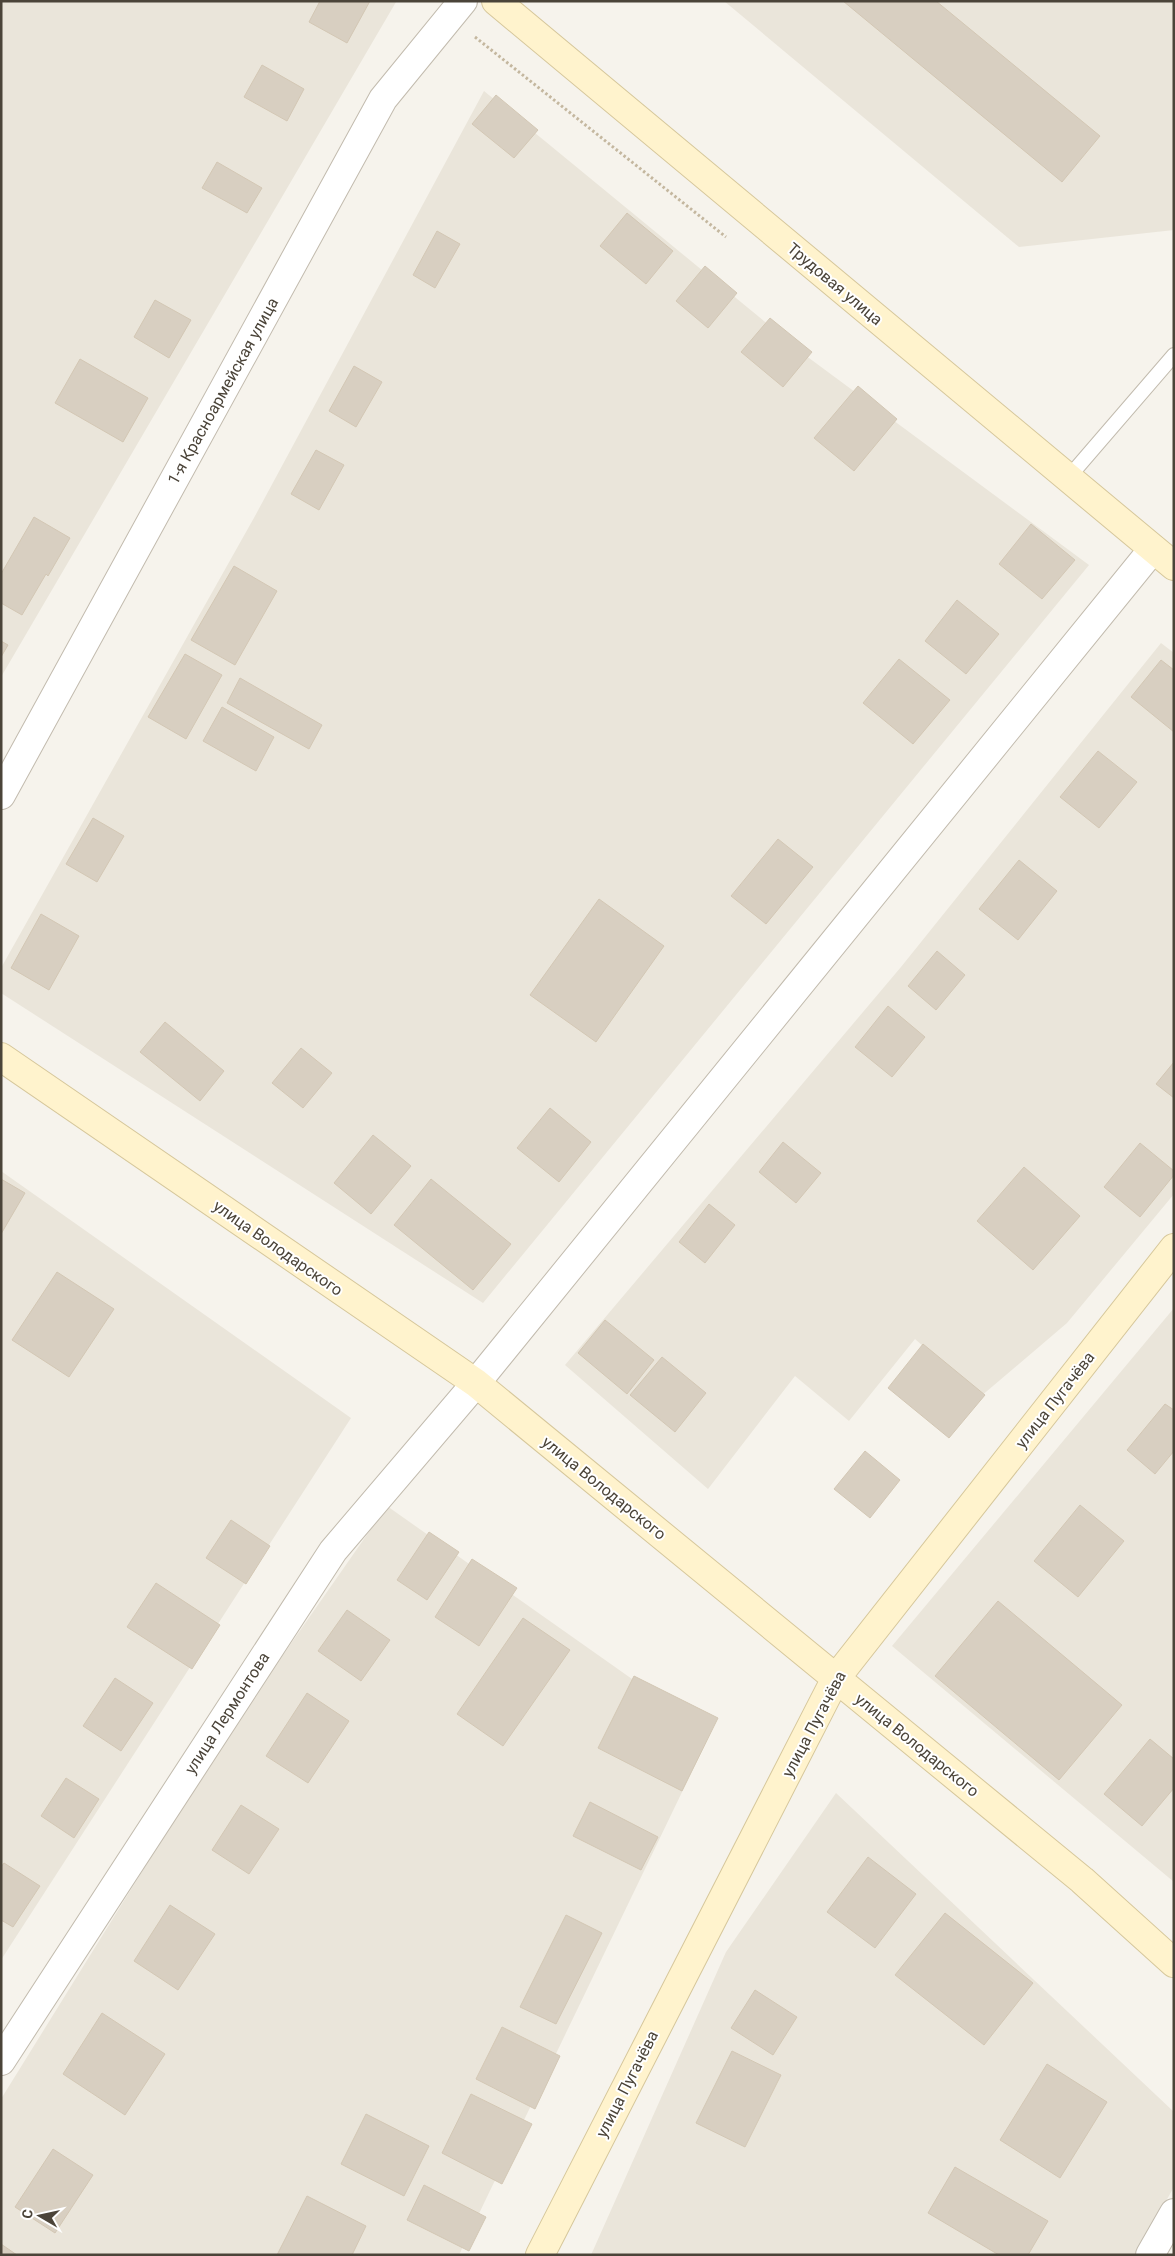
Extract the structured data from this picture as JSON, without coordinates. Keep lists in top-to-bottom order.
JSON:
{
  "streets": {
    "street": [
      "Трудовая улица",
      "1-я Красноармейская улица",
      "улица Володарского",
      "улица Пугачёва",
      "улица Лермонтова"
    ]
  },
  "crossings": [
    ["Трудовая улица", "улица Лермонтова"],
    ["улица Володарского", "улица Пугачёва"],
    ["улица Володарского", "улица Лермонтова"]
  ],
  "north": "left"
}
